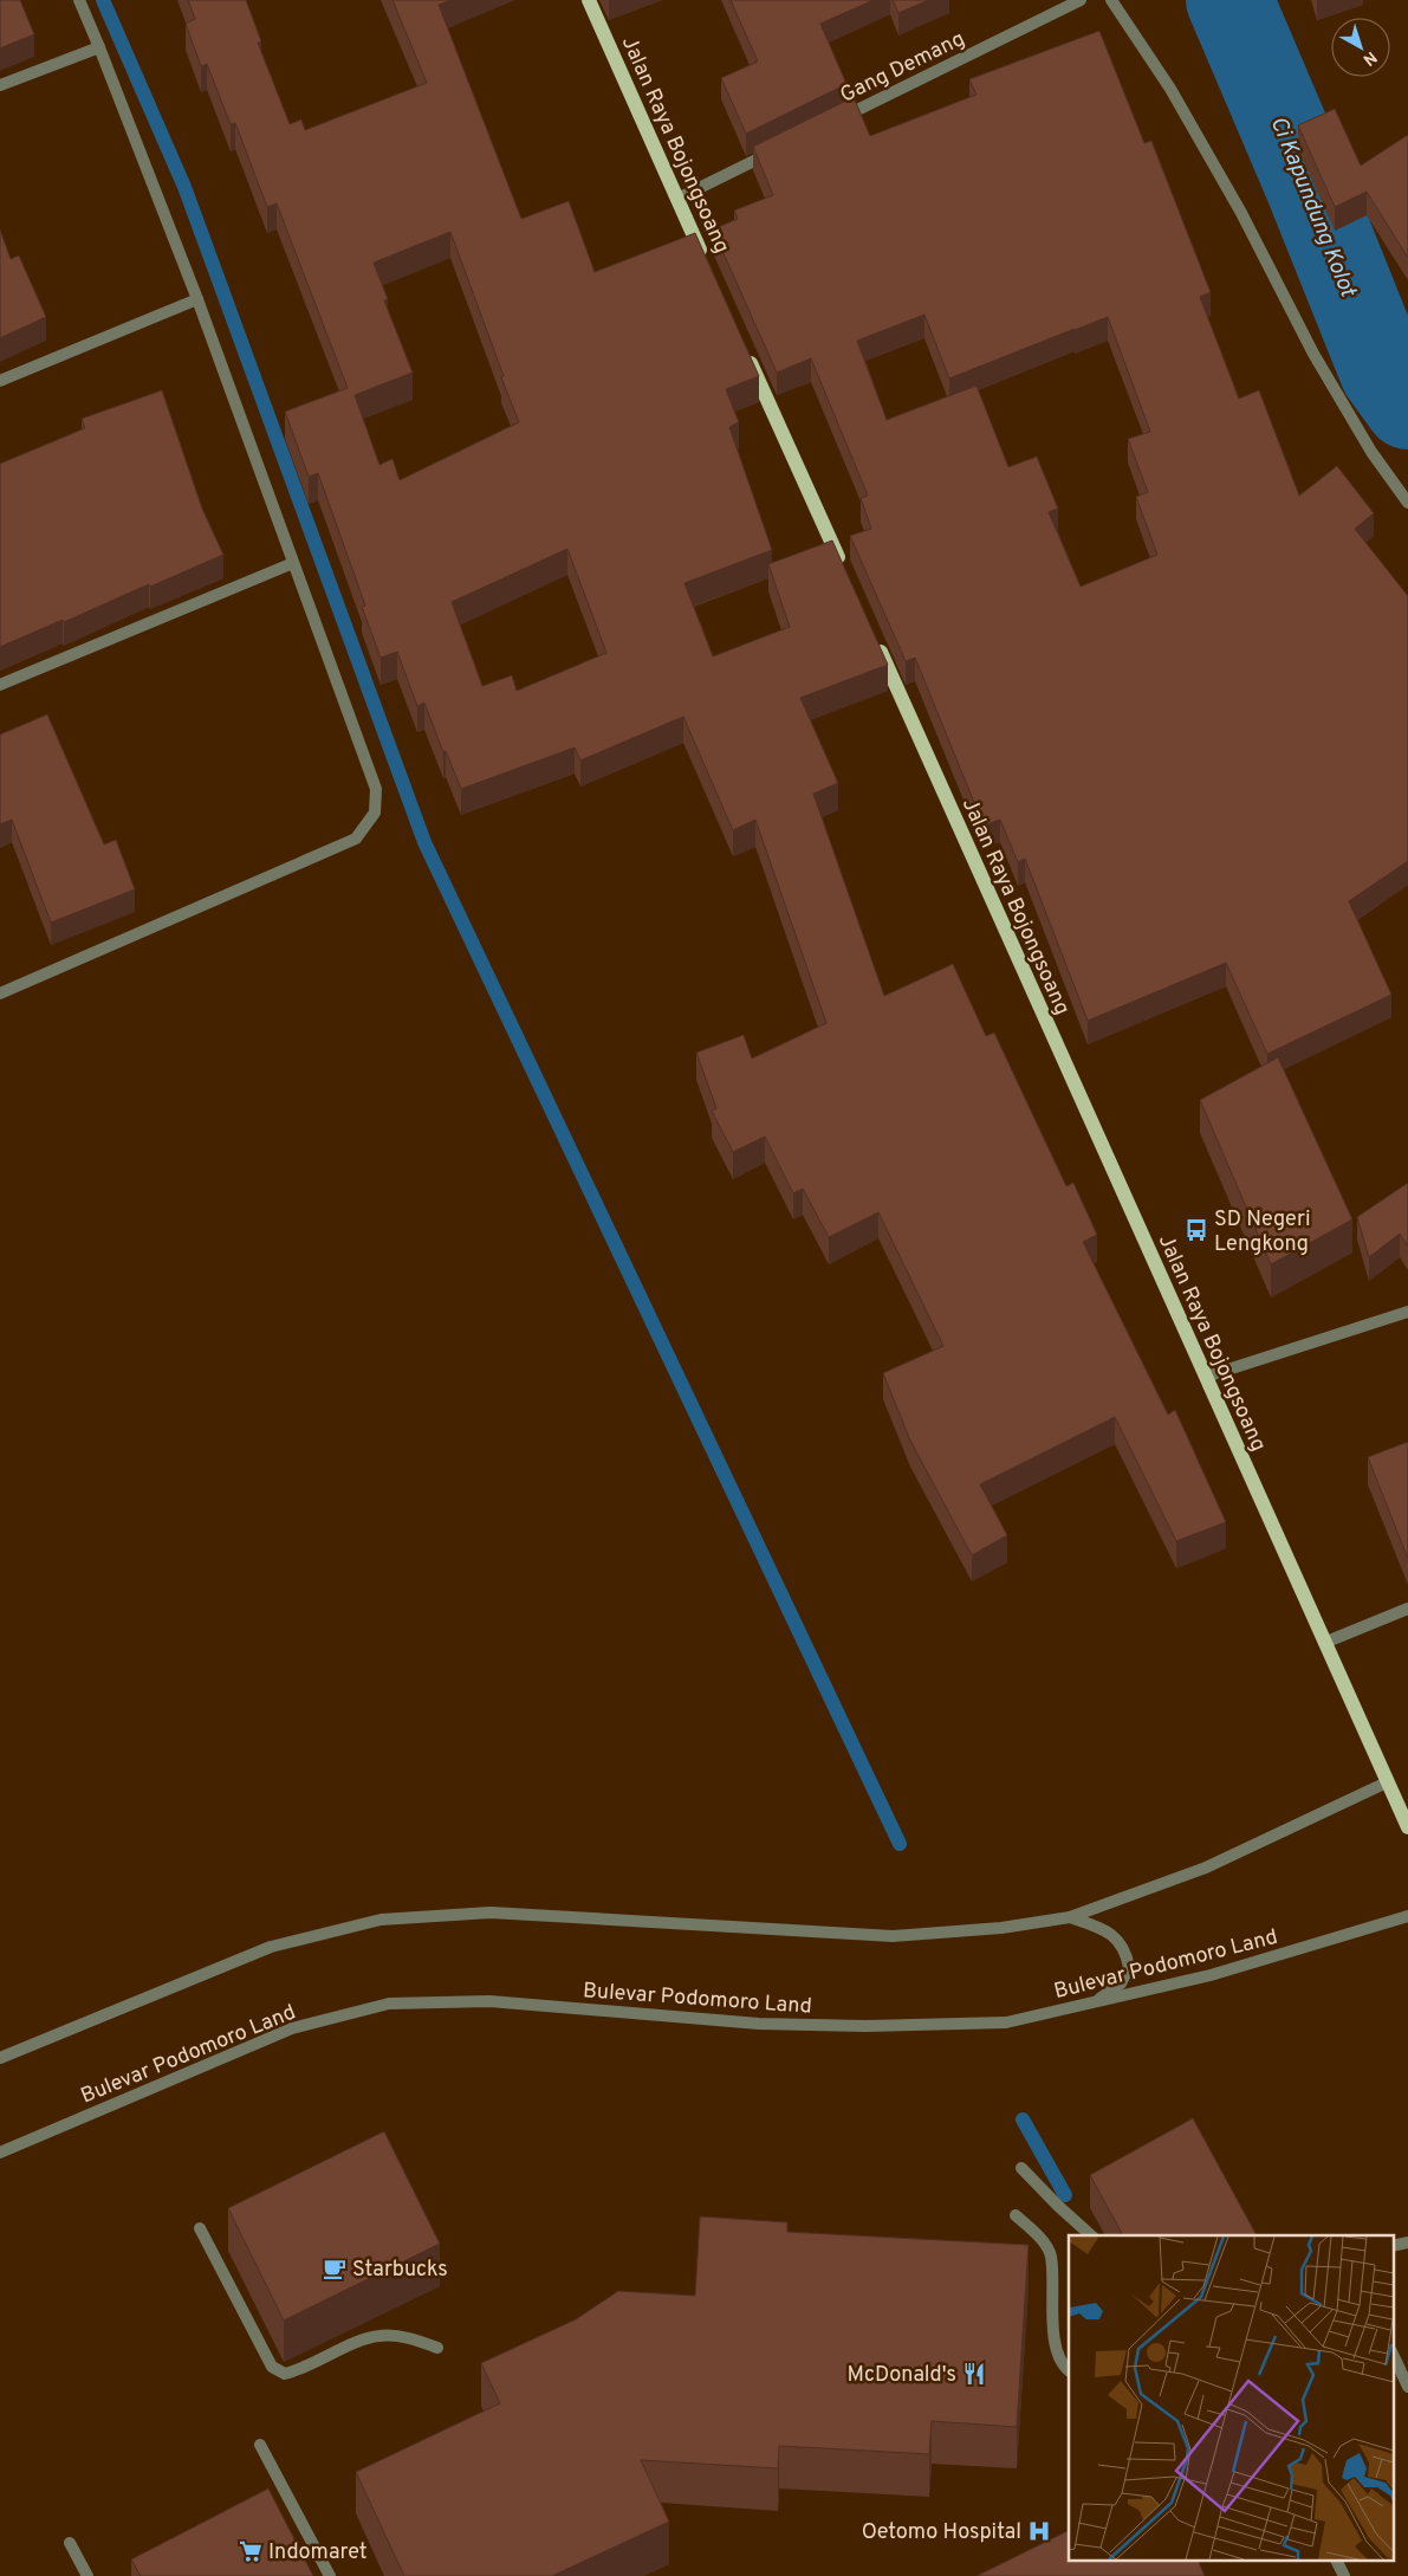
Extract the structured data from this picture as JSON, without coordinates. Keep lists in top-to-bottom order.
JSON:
{
  "streets": {
    "main road": ["Jalan Raya Bojongsoang"],
    "street": ["Gang Demang", "Bulevar Podomoro Land"]
  },
  "water": ["Ci Kapundung Kolot"],
  "places": {
    "bus stop": ["SD Negeri Lengkong"],
    "cafe": ["Starbucks"],
    "restaurant": ["McDonald's"],
    "hospital": ["Oetomo Hospital"],
    "supermarket": ["Indomaret"]
  },
  "north": "bottom right"
}
